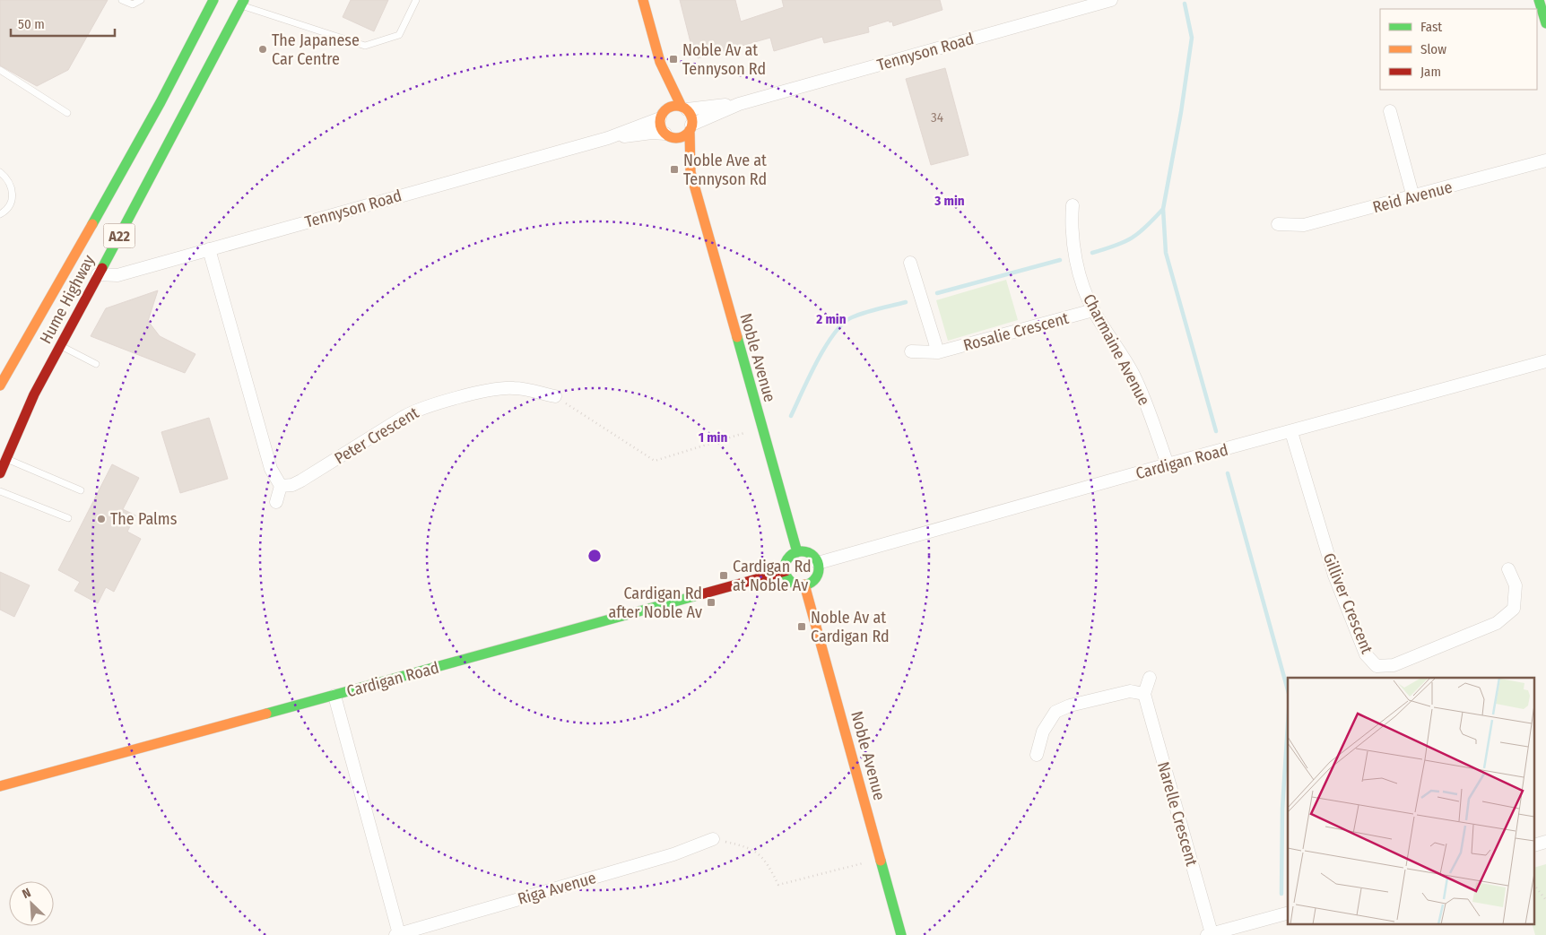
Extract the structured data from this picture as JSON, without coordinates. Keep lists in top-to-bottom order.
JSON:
{
  "streets": {
    "main road": [
      "A22",
      "Hume Highway",
      "Noble Avenue",
      "Cardigan Road"
    ],
    "street": [
      "Tennyson Road",
      "Reid Avenue",
      "Rosalie Crescent",
      "Charmaine Avenue",
      "Peter Crescent",
      "Gilliver Crescent",
      "Narelle Crescent",
      "Riga Avenue"
    ]
  },
  "crossings": [
    ["Tennyson Road", "Hume Highway"],
    ["Tennyson Road", "Noble Avenue"],
    ["Rosalie Crescent", "Charmaine Avenue"],
    ["Charmaine Avenue", "Cardigan Road"],
    ["Noble Avenue", "Cardigan Road"],
    ["Cardigan Road", "Gilliver Crescent"],
    ["Cardigan Road", "Riga Avenue"]
  ],
  "places": {
    "other": ["The Japanese Car Centre", "The Palms"],
    "transit": [
      "Noble Av at Tennyson Rd",
      "Noble Ave at Tennyson Rd",
      "Cardigan Rd at Noble Av",
      "Cardigan Rd after Noble Av",
      "Noble Av at Cardigan Rd"
    ]
  },
  "house_numbers": ["34"],
  "legend": ["Fast", "Slow", "Jam"],
  "scale_bar": "50 m",
  "north": "top left",
  "rings": ["3 min", "2 min", "1 min"]
}
